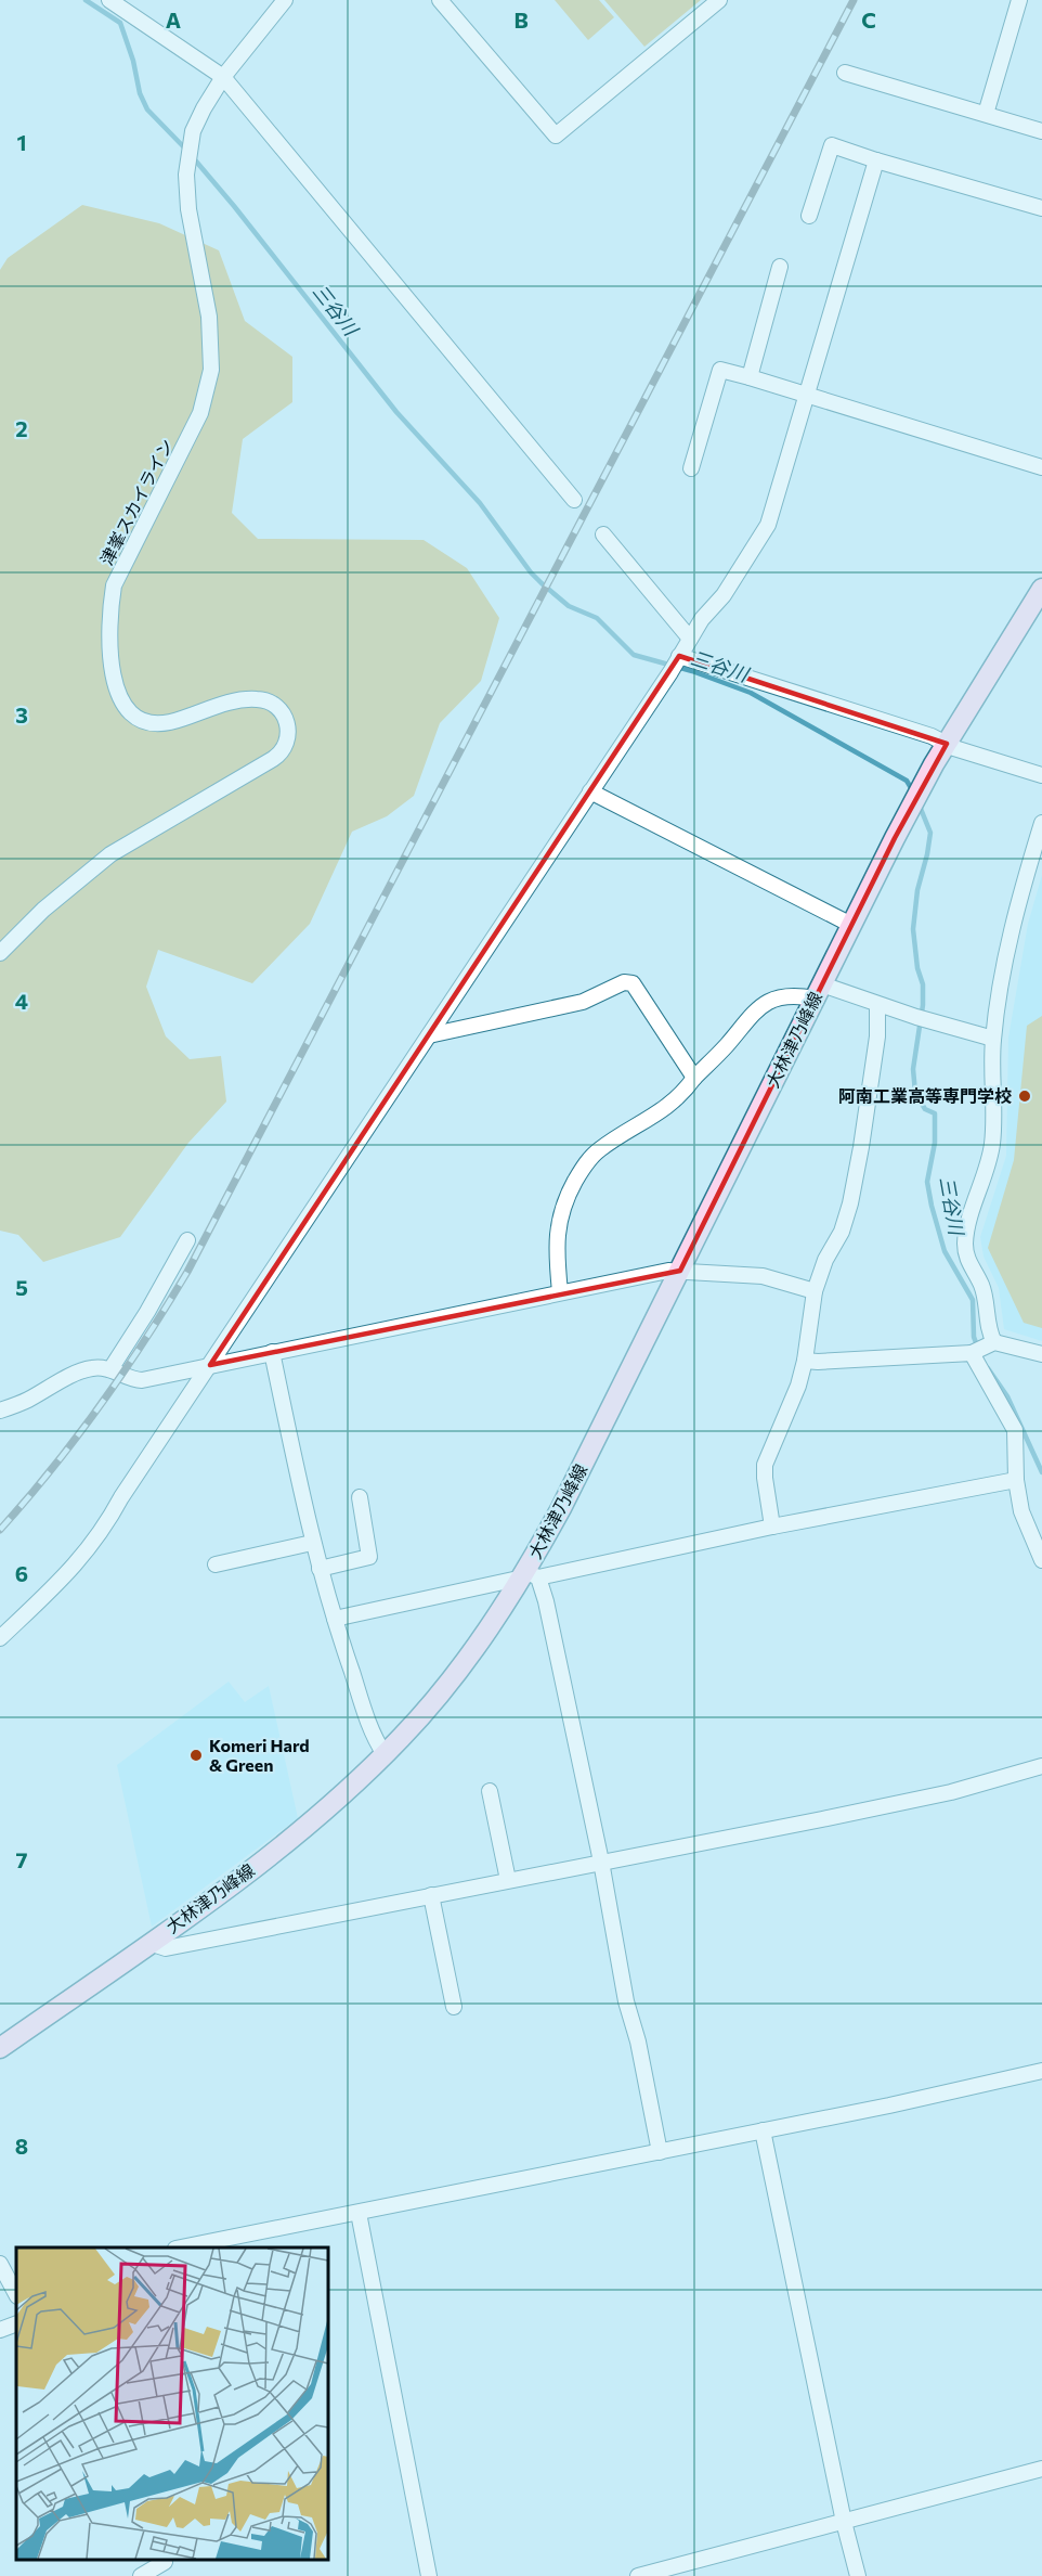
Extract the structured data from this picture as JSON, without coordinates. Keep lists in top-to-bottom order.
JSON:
{
  "streets": {
    "main road": ["大林津乃峰線"],
    "street": ["津峯スカイライン"]
  },
  "water": ["三谷川"],
  "places": ["阿南工業高等専門学校", "Komeri Hard & Green"],
  "grid": {
    "columns": ["A", "B", "C"],
    "rows": [
      "1",
      "2",
      "3",
      "4",
      "5",
      "6",
      "7",
      "8"
    ]
  }
}
